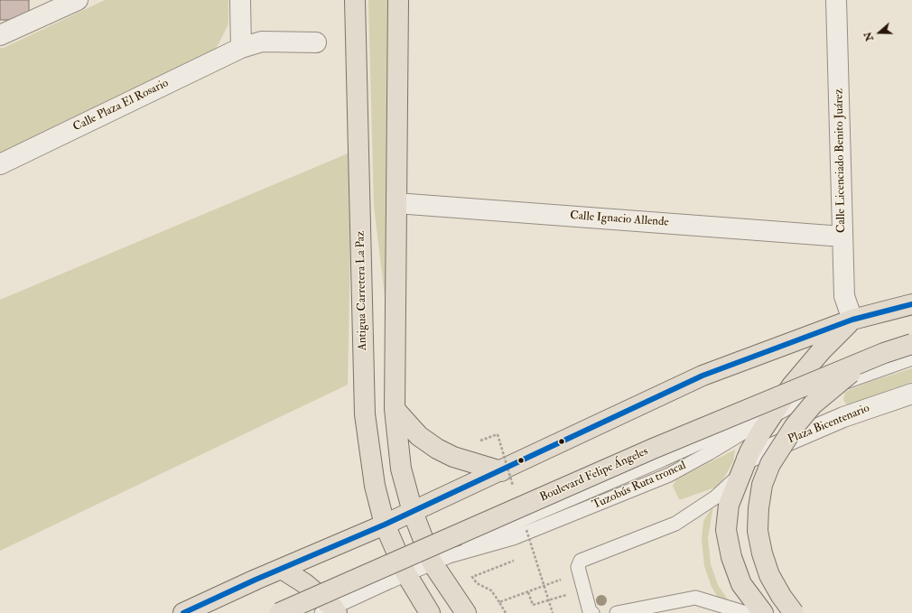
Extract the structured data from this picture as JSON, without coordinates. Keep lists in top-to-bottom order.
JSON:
{
  "streets": {
    "main road": ["Antigua Carretera La Paz", "Boulevard Felipe Ángeles"],
    "street": [
      "Calle Plaza El Rosario",
      "Calle Licenciado Benito Juárez",
      "Calle Ignacio Allende",
      "Plaza Bicentenario"
    ],
    "lane": ["Tuzobús Ruta troncal"]
  },
  "crossings": [
    ["Calle Licenciado Benito Juárez", "Calle Ignacio Allende"],
    ["Antigua Carretera La Paz", "Tuzobús Ruta troncal"]
  ],
  "north": "left"
}
